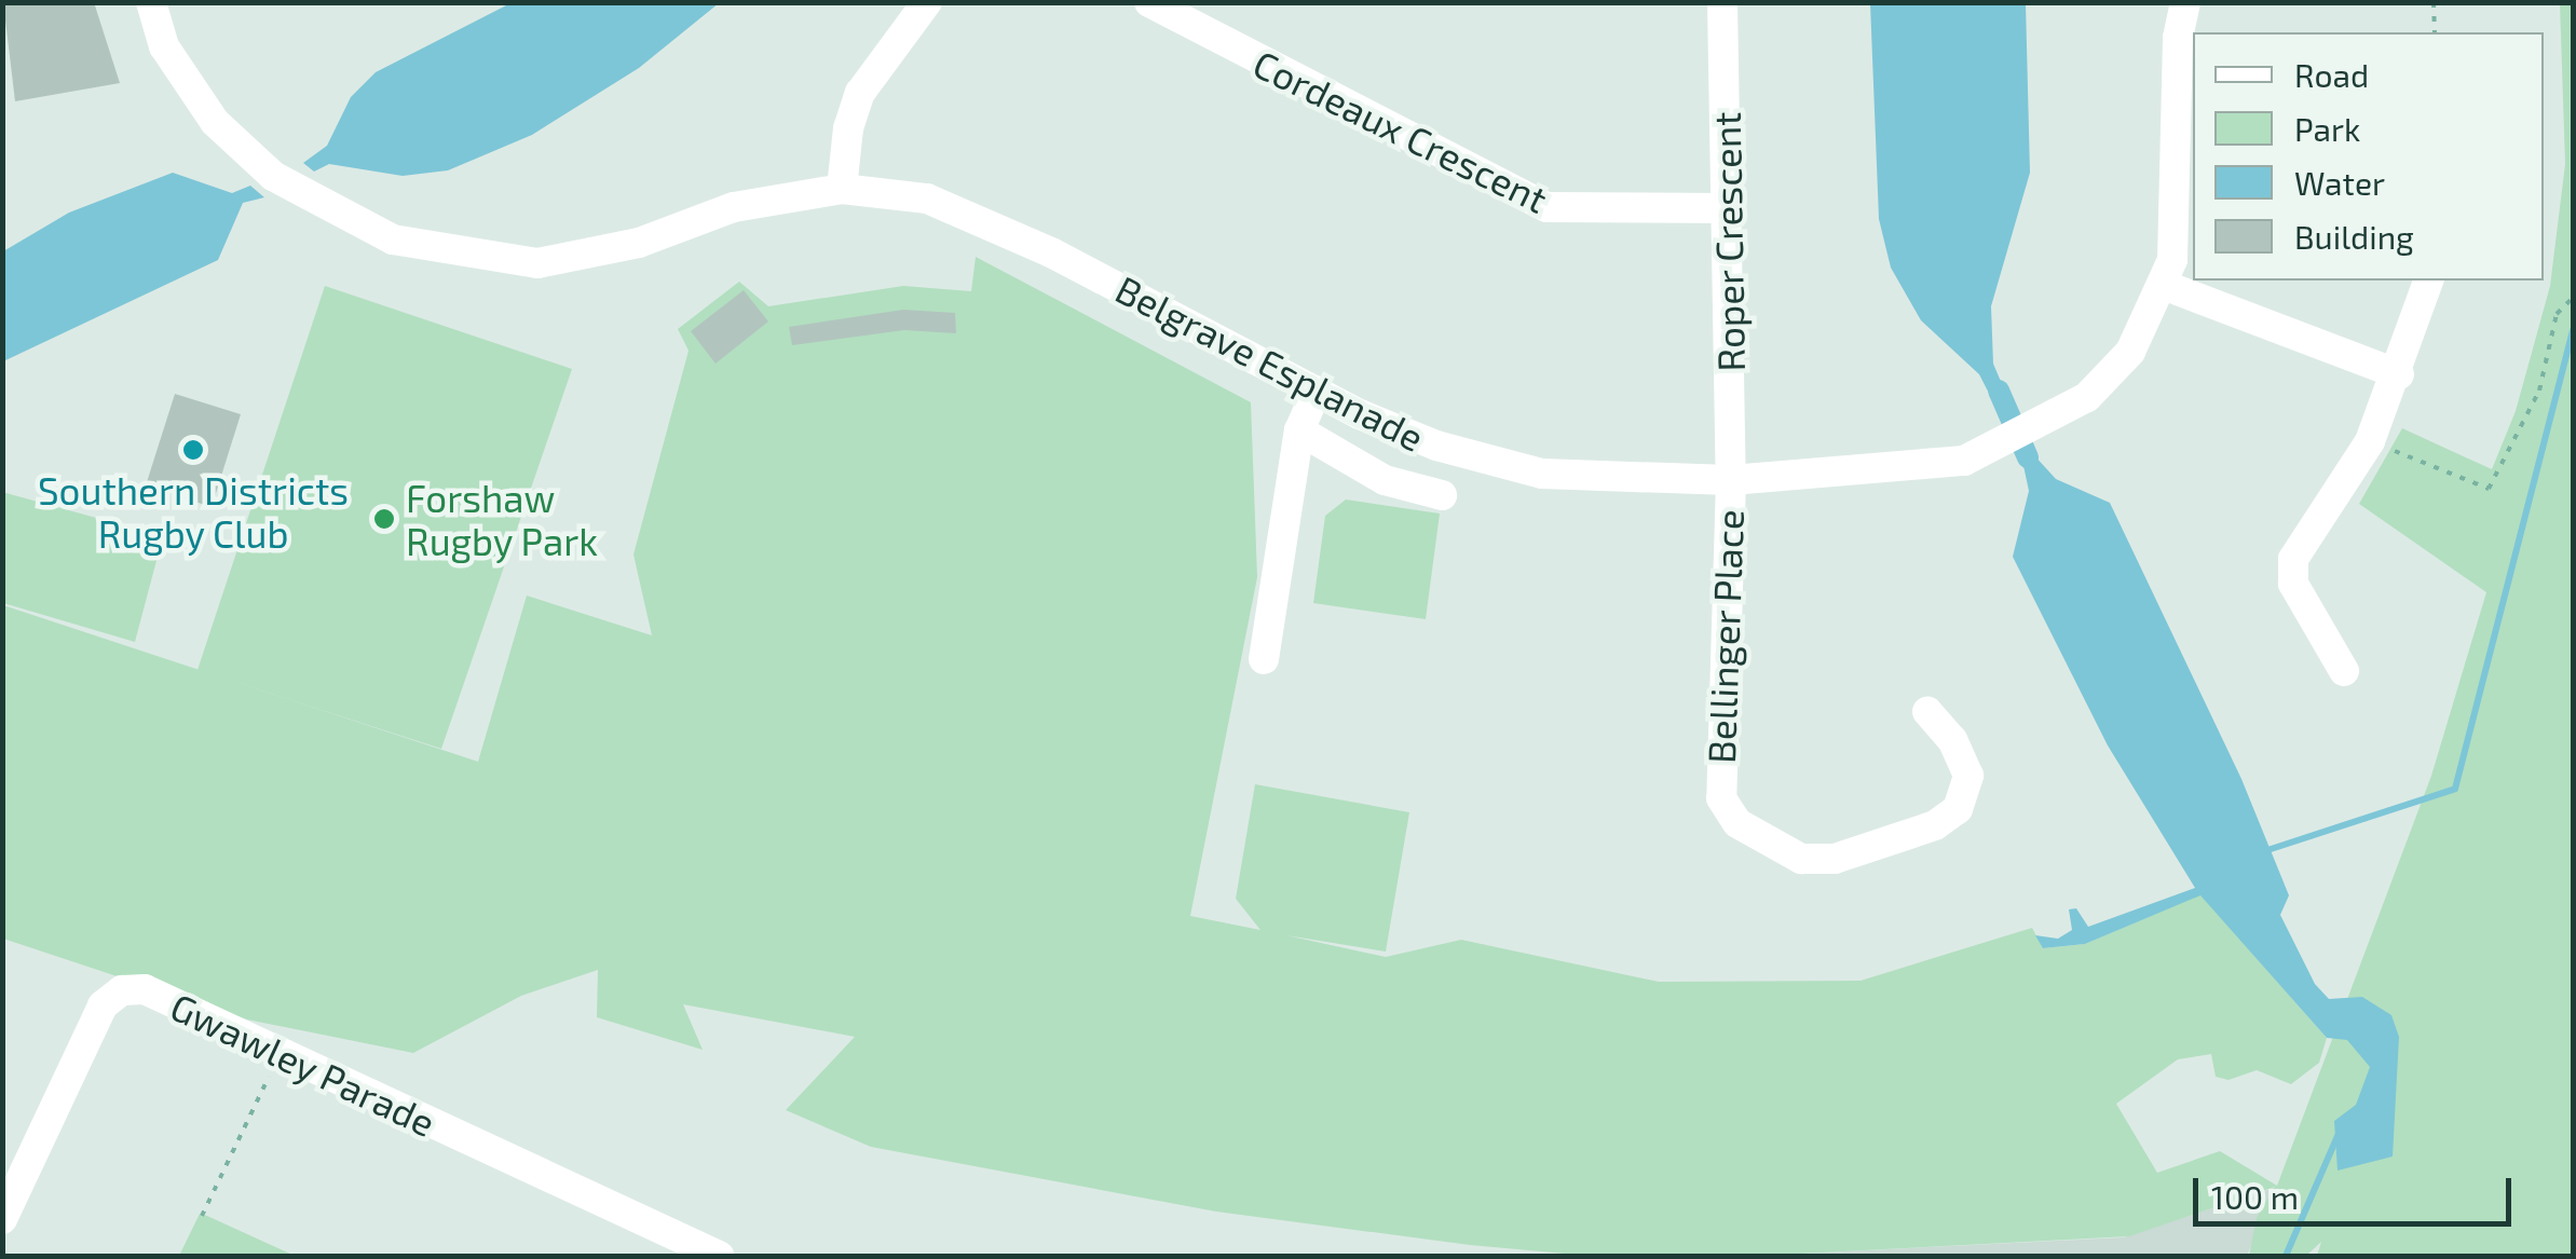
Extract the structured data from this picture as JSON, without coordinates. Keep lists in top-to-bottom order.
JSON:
{
  "streets": {
    "street": [
      "Cordeaux Crescent",
      "Roper Crescent",
      "Belgrave Esplanade",
      "Bellinger Place",
      "Gwawley Parade"
    ]
  },
  "crossings": [
    ["Cordeaux Crescent", "Roper Crescent"],
    ["Roper Crescent", "Belgrave Esplanade"],
    ["Roper Crescent", "Bellinger Place"],
    ["Belgrave Esplanade", "Bellinger Place"]
  ],
  "places": ["Southern Districts Rugby Club", "Forshaw Rugby Park"],
  "legend": [
    "Road",
    "Park",
    "Water",
    "Building"
  ],
  "scale_bar": "100 m"
}
